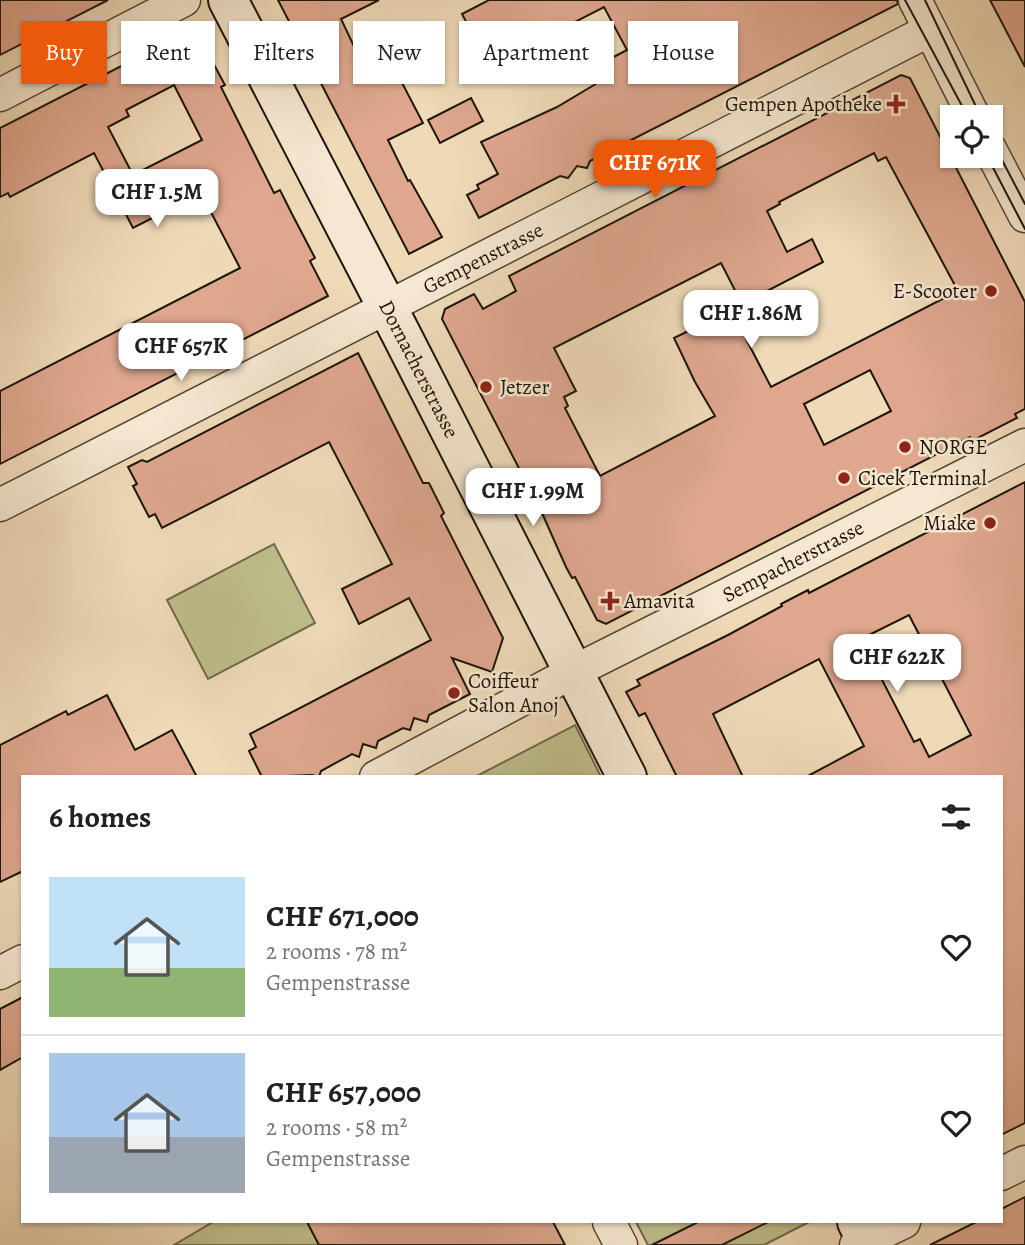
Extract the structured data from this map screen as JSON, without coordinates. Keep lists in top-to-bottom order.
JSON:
{
  "streets": {
    "main road": ["Dornacherstrasse"],
    "street": ["Gempenstrasse", "Sempacherstrasse"]
  },
  "crossings": [
    ["Gempenstrasse", "Dornacherstrasse"],
    ["Dornacherstrasse", "Sempacherstrasse"]
  ],
  "places": {
    "health": ["Gempen Apotheke", "Amavita"],
    "other": [
      "E-Scooter",
      "Jetzer",
      "NORGE",
      "Cicek Terminal",
      "Miake",
      "Coiffeur Salon Anoj"
    ]
  },
  "page": {
    "chip": [
      "Buy",
      "Rent",
      "Filters",
      "New",
      "Apartment",
      "House"
    ],
    "price": [
      "CHF 671K",
      "CHF 1.5M",
      "CHF 1.86M",
      "CHF 657K",
      "CHF 1.99M",
      "CHF 622K"
    ],
    "heading": "6 homes",
    "list": [
      {
        "name": "CHF 671,000",
        "note": "2 rooms · 78 m² · Gempenstrasse"
      },
      {
        "name": "CHF 657,000",
        "note": "2 rooms · 58 m² · Gempenstrasse"
      }
    ]
  }
}
